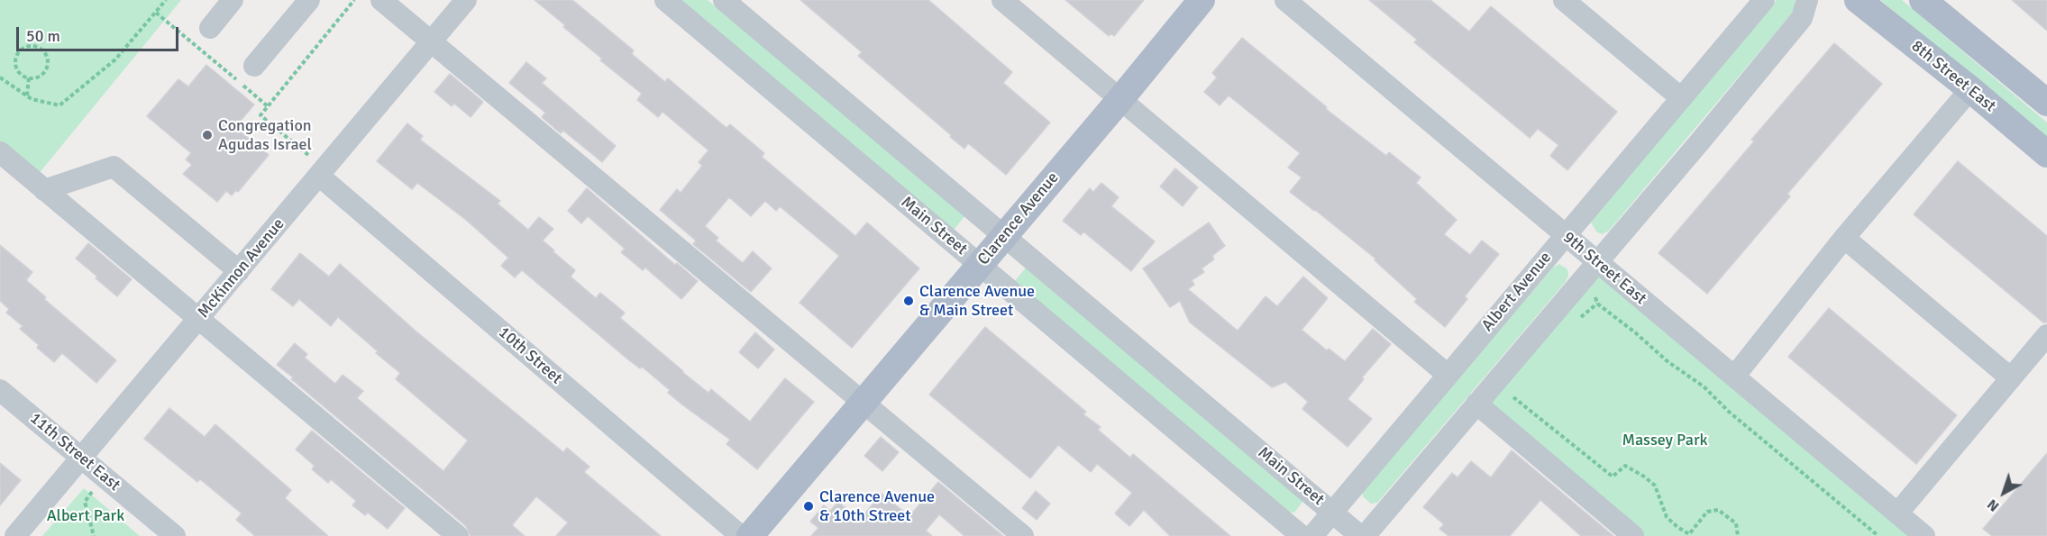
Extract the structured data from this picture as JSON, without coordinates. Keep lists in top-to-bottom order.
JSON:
{
  "streets": {
    "main road": ["8th Street East", "Clarence Avenue"],
    "street": [
      "Main Street",
      "McKinnon Avenue",
      "9th Street East",
      "Albert Avenue",
      "10th Street",
      "11th Street East"
    ]
  },
  "crossings": [
    ["Clarence Avenue", "Main Street"],
    ["Main Street", "Albert Avenue"],
    ["McKinnon Avenue", "10th Street"],
    ["McKinnon Avenue", "11th Street East"],
    ["9th Street East", "Albert Avenue"]
  ],
  "parks": ["Massey Park", "Albert Park"],
  "places": ["Congregation Agudas Israel", "Clarence Avenue & Main Street", "Clarence Avenue & 10th Street"],
  "scale_bar": "50 m",
  "north": "bottom left"
}
